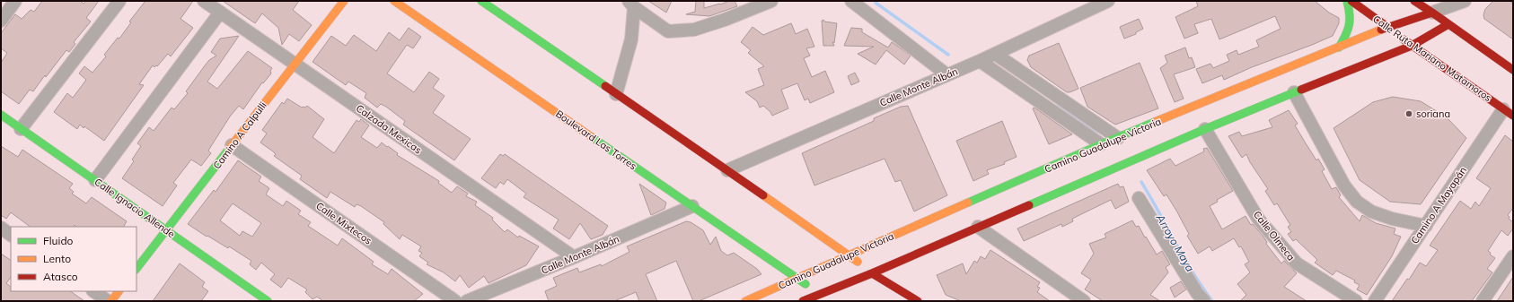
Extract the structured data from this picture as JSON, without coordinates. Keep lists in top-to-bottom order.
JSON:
{
  "streets": {
    "main road": [
      "Calle Ruta Mariano Matamoros",
      "Camino A Calpulli",
      "Boulevard Las Torres",
      "Camino Guadalupe Victoria",
      "Calle Ignacio Allende"
    ],
    "street": [
      "Calle Monte Albán",
      "Calzada Mexicas",
      "Camino A Mayapán",
      "Calle Mixtecos",
      "Calle Olmeca"
    ]
  },
  "crossings": [
    ["Calle Ruta Mariano Matamoros", "Camino Guadalupe Victoria"],
    ["Calle Ruta Mariano Matamoros", "Camino A Mayapán"],
    ["Calle Monte Albán", "Calzada Mexicas"],
    ["Calle Monte Albán", "Boulevard Las Torres"],
    ["Calzada Mexicas", "Camino A Calpulli"],
    ["Camino A Calpulli", "Calle Ignacio Allende"],
    ["Camino A Calpulli", "Calle Mixtecos"],
    ["Boulevard Las Torres", "Camino Guadalupe Victoria"],
    ["Camino Guadalupe Victoria", "Calle Olmeca"]
  ],
  "water": ["Arroyo Maya"],
  "places": ["soriana"],
  "legend": ["Fluido", "Lento", "Atasco"]
}
